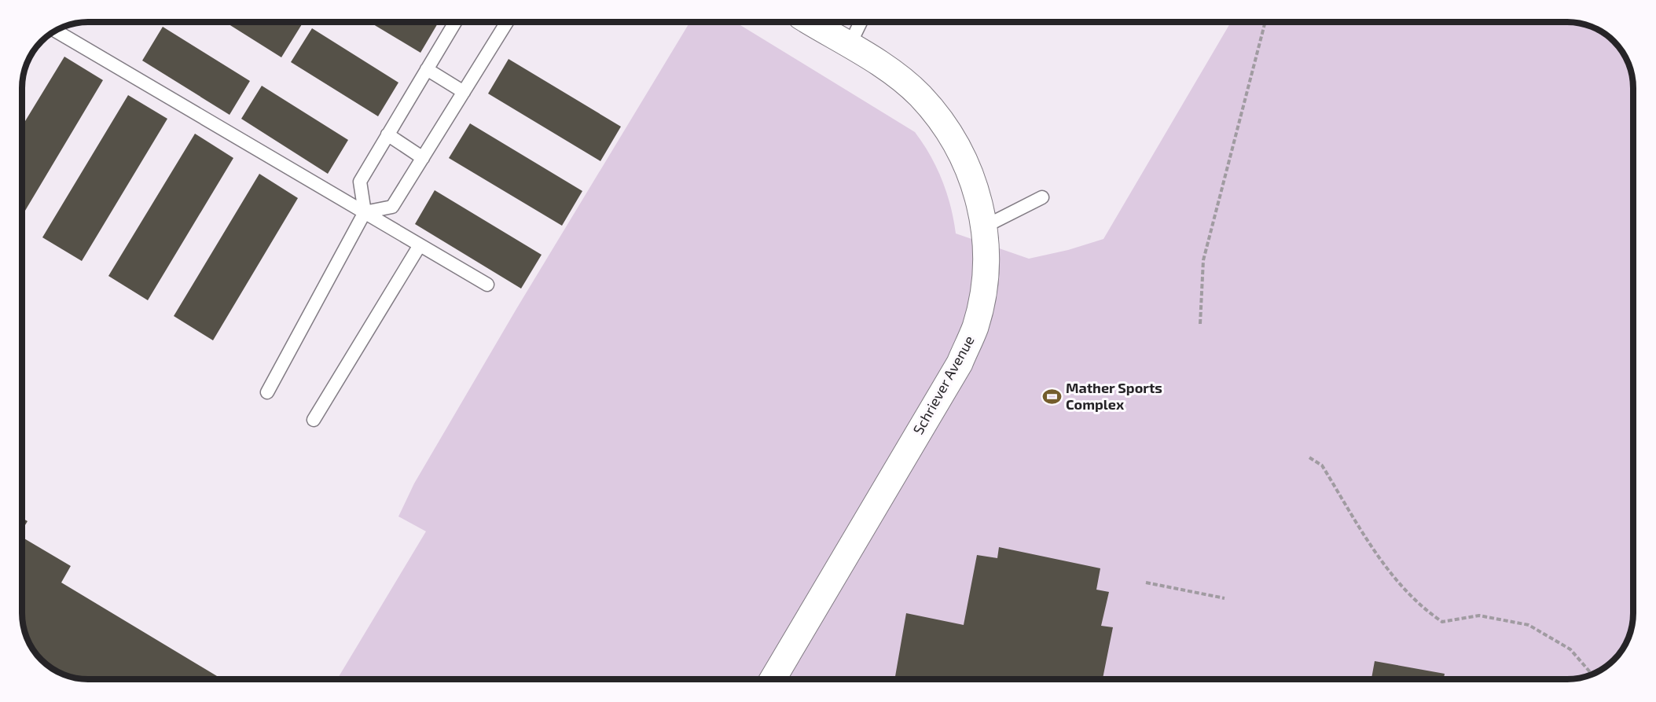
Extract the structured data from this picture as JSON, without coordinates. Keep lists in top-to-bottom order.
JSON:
{
  "streets": {
    "street": ["Schriever Avenue"]
  },
  "places": {
    "sports": ["Mather Sports Complex"]
  }
}
